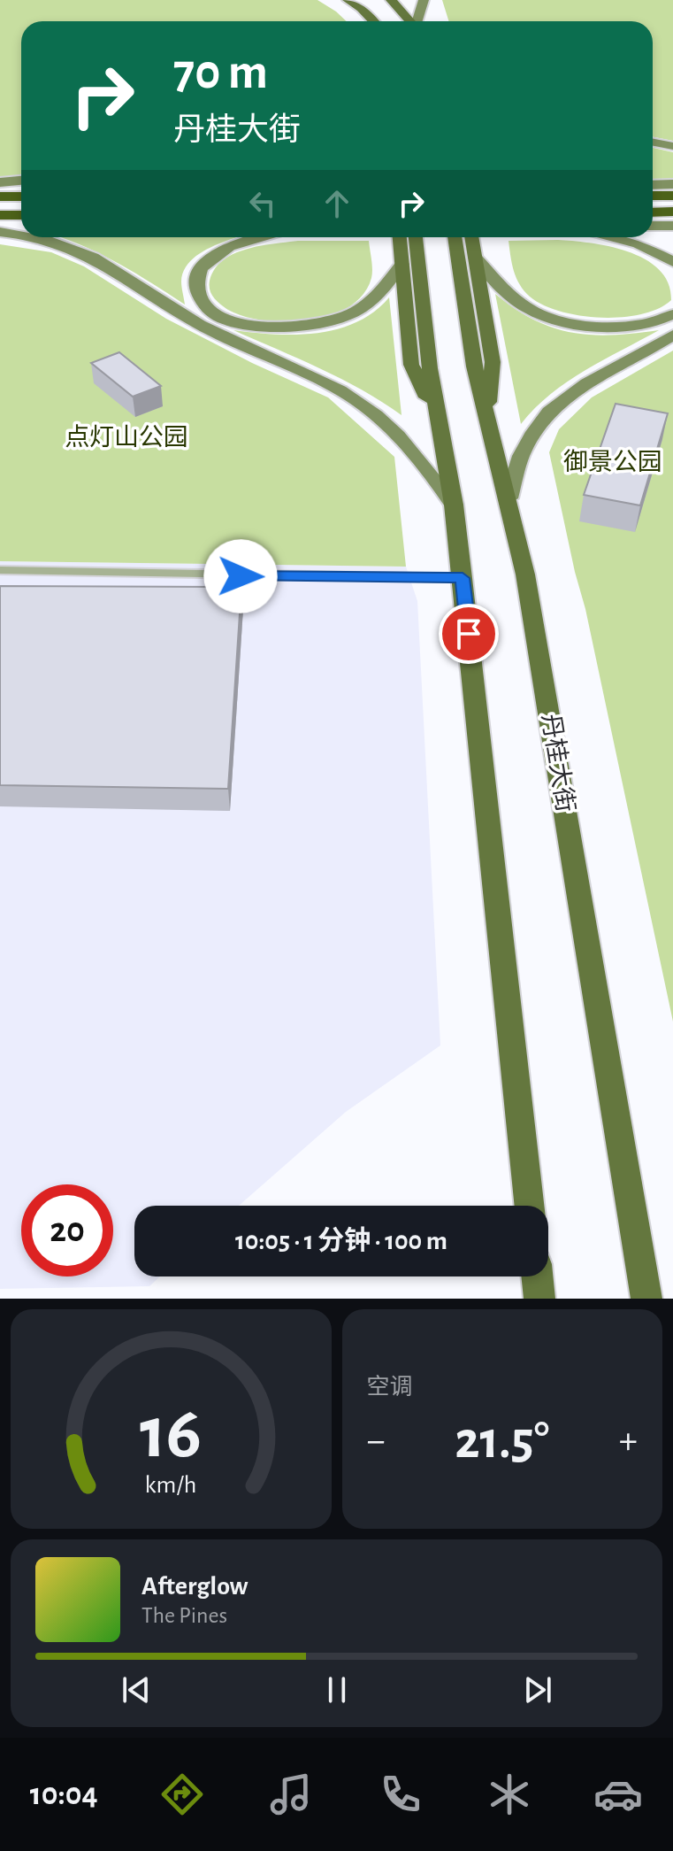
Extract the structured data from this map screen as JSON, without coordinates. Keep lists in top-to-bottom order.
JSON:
{
  "streets": {
    "main road": ["丹桂大街"]
  },
  "parks": ["点灯山公园", "御景公园"],
  "page": {
    "turn": ["70 m", "丹桂大街"],
    "limit": "20",
    "trip": "10:05 · 1 分钟 · 100 m",
    "tile": "空调",
    "heat": ["−", "21.5°", "+"],
    "song": ["Afterglow", "The Pines"],
    "tabs": "10:04",
    "gauge": ["16", "km/h"]
  }
}
